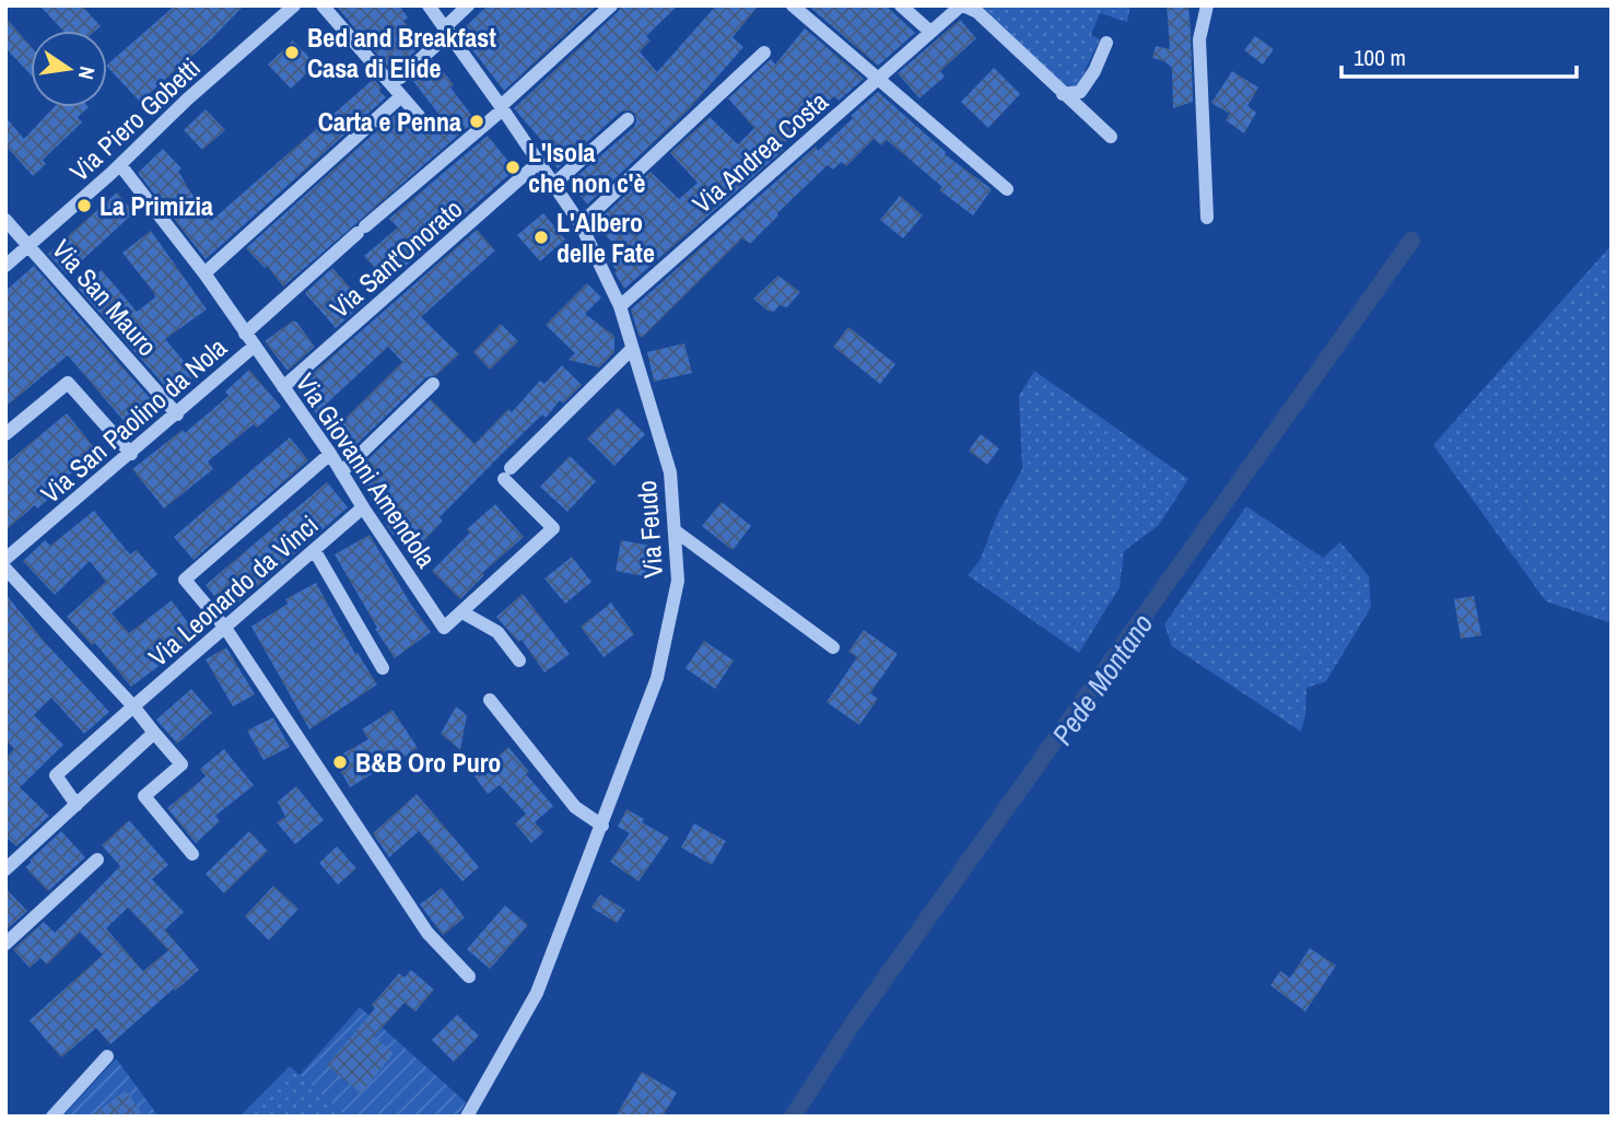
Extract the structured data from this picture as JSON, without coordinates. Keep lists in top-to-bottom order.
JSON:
{
  "streets": {
    "street": [
      "Via Piero Gobetti",
      "Via Andrea Costa",
      "Via Sant'Onorato",
      "Via San Mauro",
      "Via San Paolino da Nola",
      "Via Giovanni Amendola",
      "Via Feudo",
      "Via Leonardo da Vinci"
    ]
  },
  "crossings": [
    ["Via Piero Gobetti", "Via San Mauro"],
    ["Via Piero Gobetti", "Via Giovanni Amendola"],
    ["Via Andrea Costa", "Via Feudo"],
    ["Via Sant'Onorato", "Via Giovanni Amendola"],
    ["Via Sant'Onorato", "Via Feudo"],
    ["Via San Mauro", "Via San Paolino da Nola"],
    ["Via San Paolino da Nola", "Via Giovanni Amendola"],
    ["Via Giovanni Amendola", "Via Leonardo da Vinci"]
  ],
  "water": ["Pede Montano"],
  "places": [
    "Bed and Breakfast Casa di Elide",
    "Carta e Penna",
    "L'Isola che non c'è",
    "La Primizia",
    "L'Albero delle Fate",
    "B&B Oro Puro"
  ],
  "scale_bar": "100 m",
  "north": "right"
}
